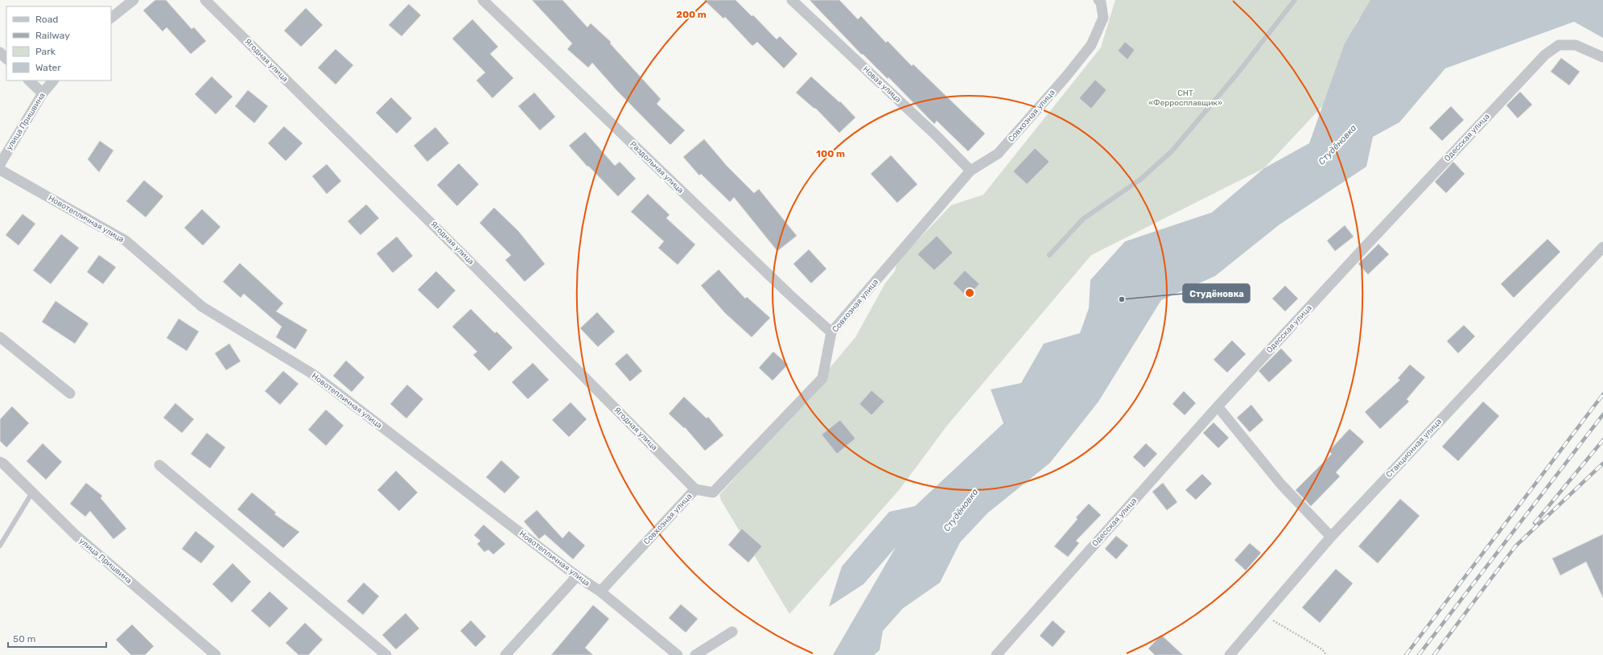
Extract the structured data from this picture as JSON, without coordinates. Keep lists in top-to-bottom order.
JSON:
{
  "streets": {
    "street": [
      "Ягодная улица",
      "Новая улица",
      "Совхозная улица",
      "улица Пришвина",
      "Одесская улица",
      "Раздольная улица",
      "Новотепличная улица",
      "Станционная улица"
    ]
  },
  "crossings": [
    ["Ягодная улица", "Совхозная улица"],
    ["Новая улица", "Совхозная улица"],
    ["Совхозная улица", "Раздольная улица"],
    ["Совхозная улица", "Новотепличная улица"]
  ],
  "water": ["Студёновка"],
  "parks": ["СНТ «Ферросплавщик»"],
  "places": ["Студёновка"],
  "legend": [
    "Road",
    "Railway",
    "Park",
    "Water"
  ],
  "scale_bar": "50 m",
  "rings": ["200 m", "100 m"]
}
